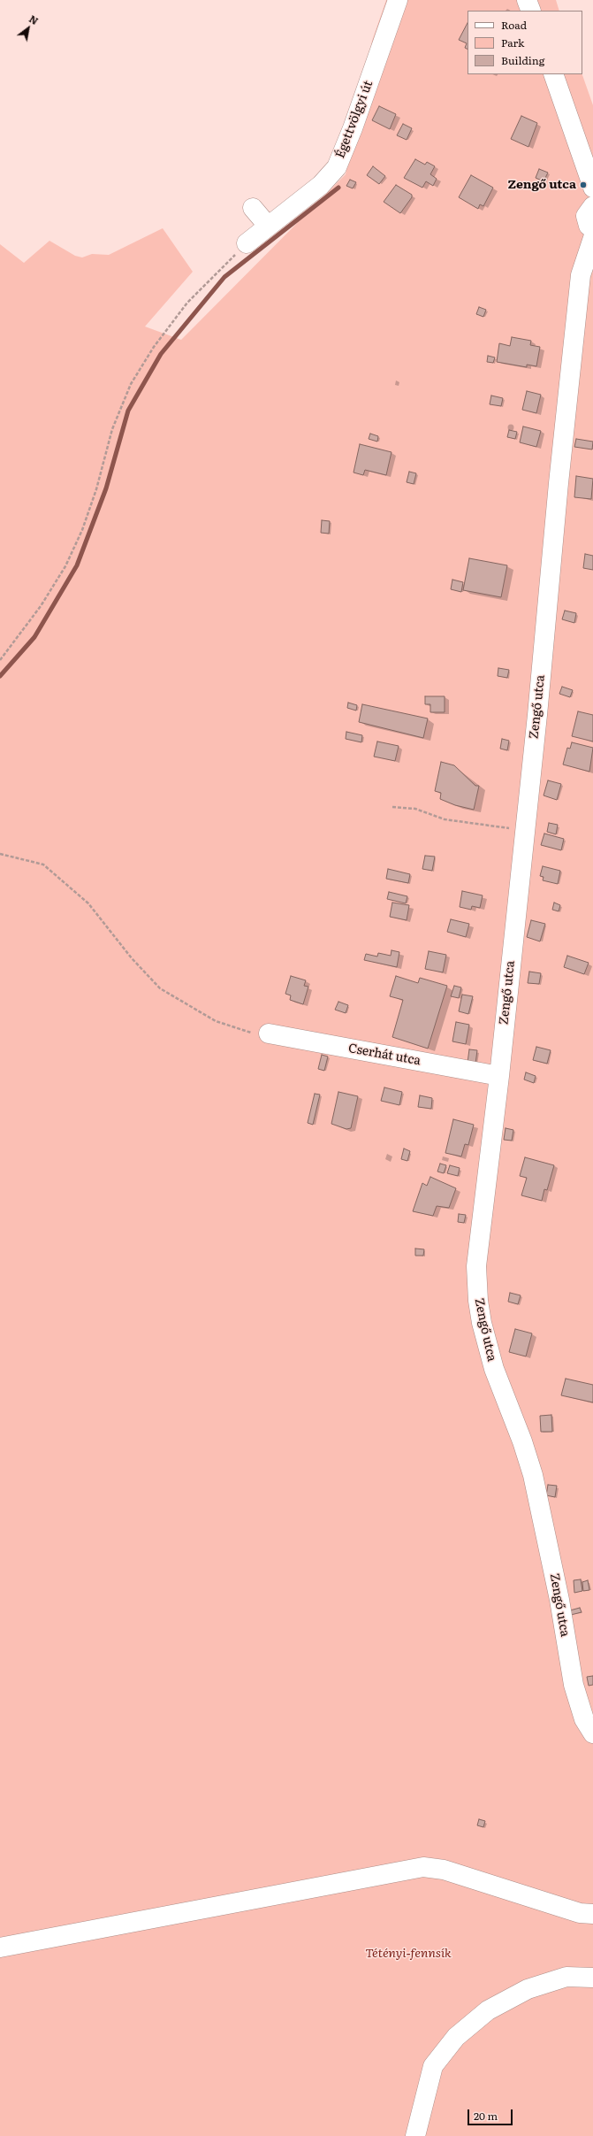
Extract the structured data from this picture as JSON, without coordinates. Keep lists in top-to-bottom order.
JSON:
{
  "streets": {
    "street": ["Égettvölgyi út", "Zengő utca", "Cserhát utca"]
  },
  "crossings": [
    ["Zengő utca", "Cserhát utca"]
  ],
  "parks": ["Tétényi-fennsík"],
  "places": ["Zengő utca"],
  "legend": ["Road", "Park", "Building"],
  "scale_bar": "20 m",
  "north": "top right"
}
